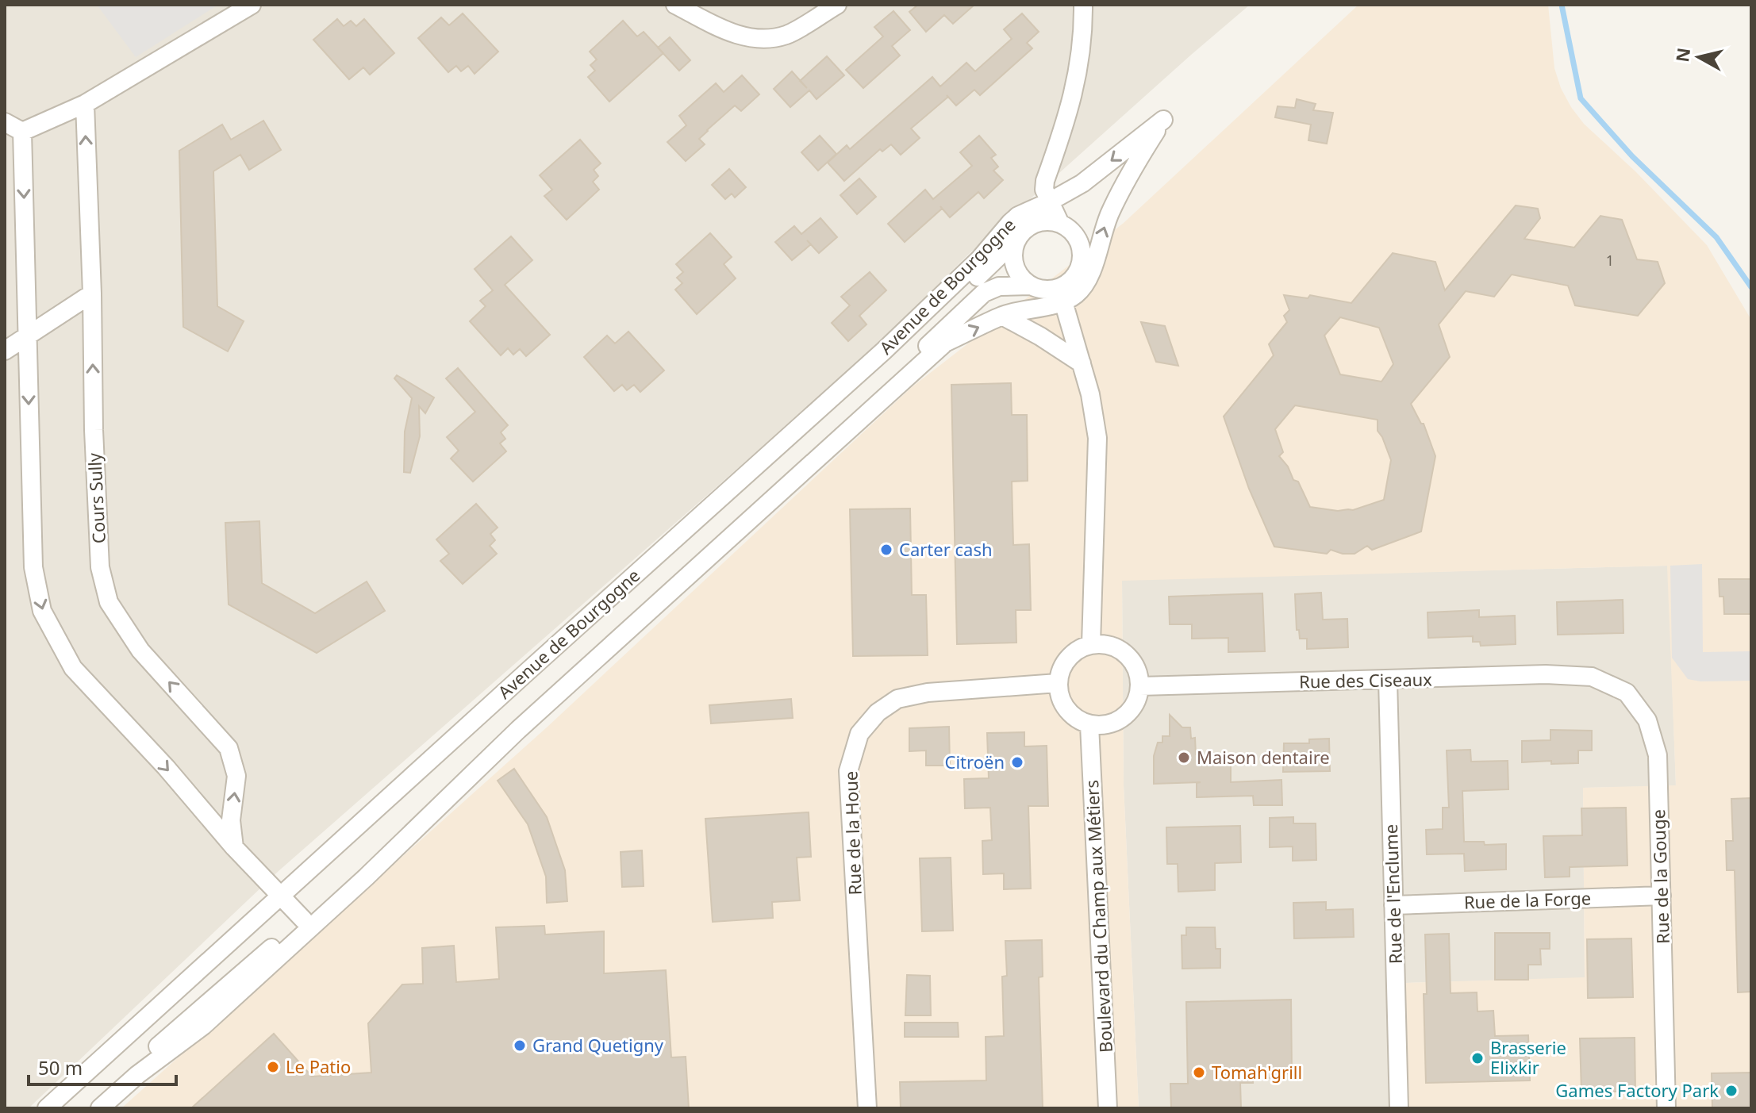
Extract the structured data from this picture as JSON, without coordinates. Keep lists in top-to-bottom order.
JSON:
{
  "streets": {
    "street": [
      "Avenue de Bourgogne",
      "Cours Sully",
      "Rue des Ciseaux",
      "Rue de la Houe",
      "Rue de la Gouge",
      "Rue de l'Enclume",
      "Rue de la Forge",
      "Boulevard du Champ aux Métiers"
    ]
  },
  "crossings": [
    ["Rue des Ciseaux", "Rue de la Houe"],
    ["Rue des Ciseaux", "Rue de la Gouge"],
    ["Rue des Ciseaux", "Rue de l'Enclume"],
    ["Rue des Ciseaux", "Boulevard du Champ aux Métiers"],
    ["Rue de la Houe", "Boulevard du Champ aux Métiers"],
    ["Rue de la Gouge", "Rue de la Forge"],
    ["Rue de l'Enclume", "Rue de la Forge"]
  ],
  "places": [
    "Carter cash",
    "Maison dentaire",
    "Citroën",
    "Grand Quetigny",
    "Brasserie Elixkir",
    "Le Patio",
    "Tomah'grill",
    "Games Factory Park"
  ],
  "house_numbers": ["1"],
  "scale_bar": "50 m",
  "north": "left"
}
